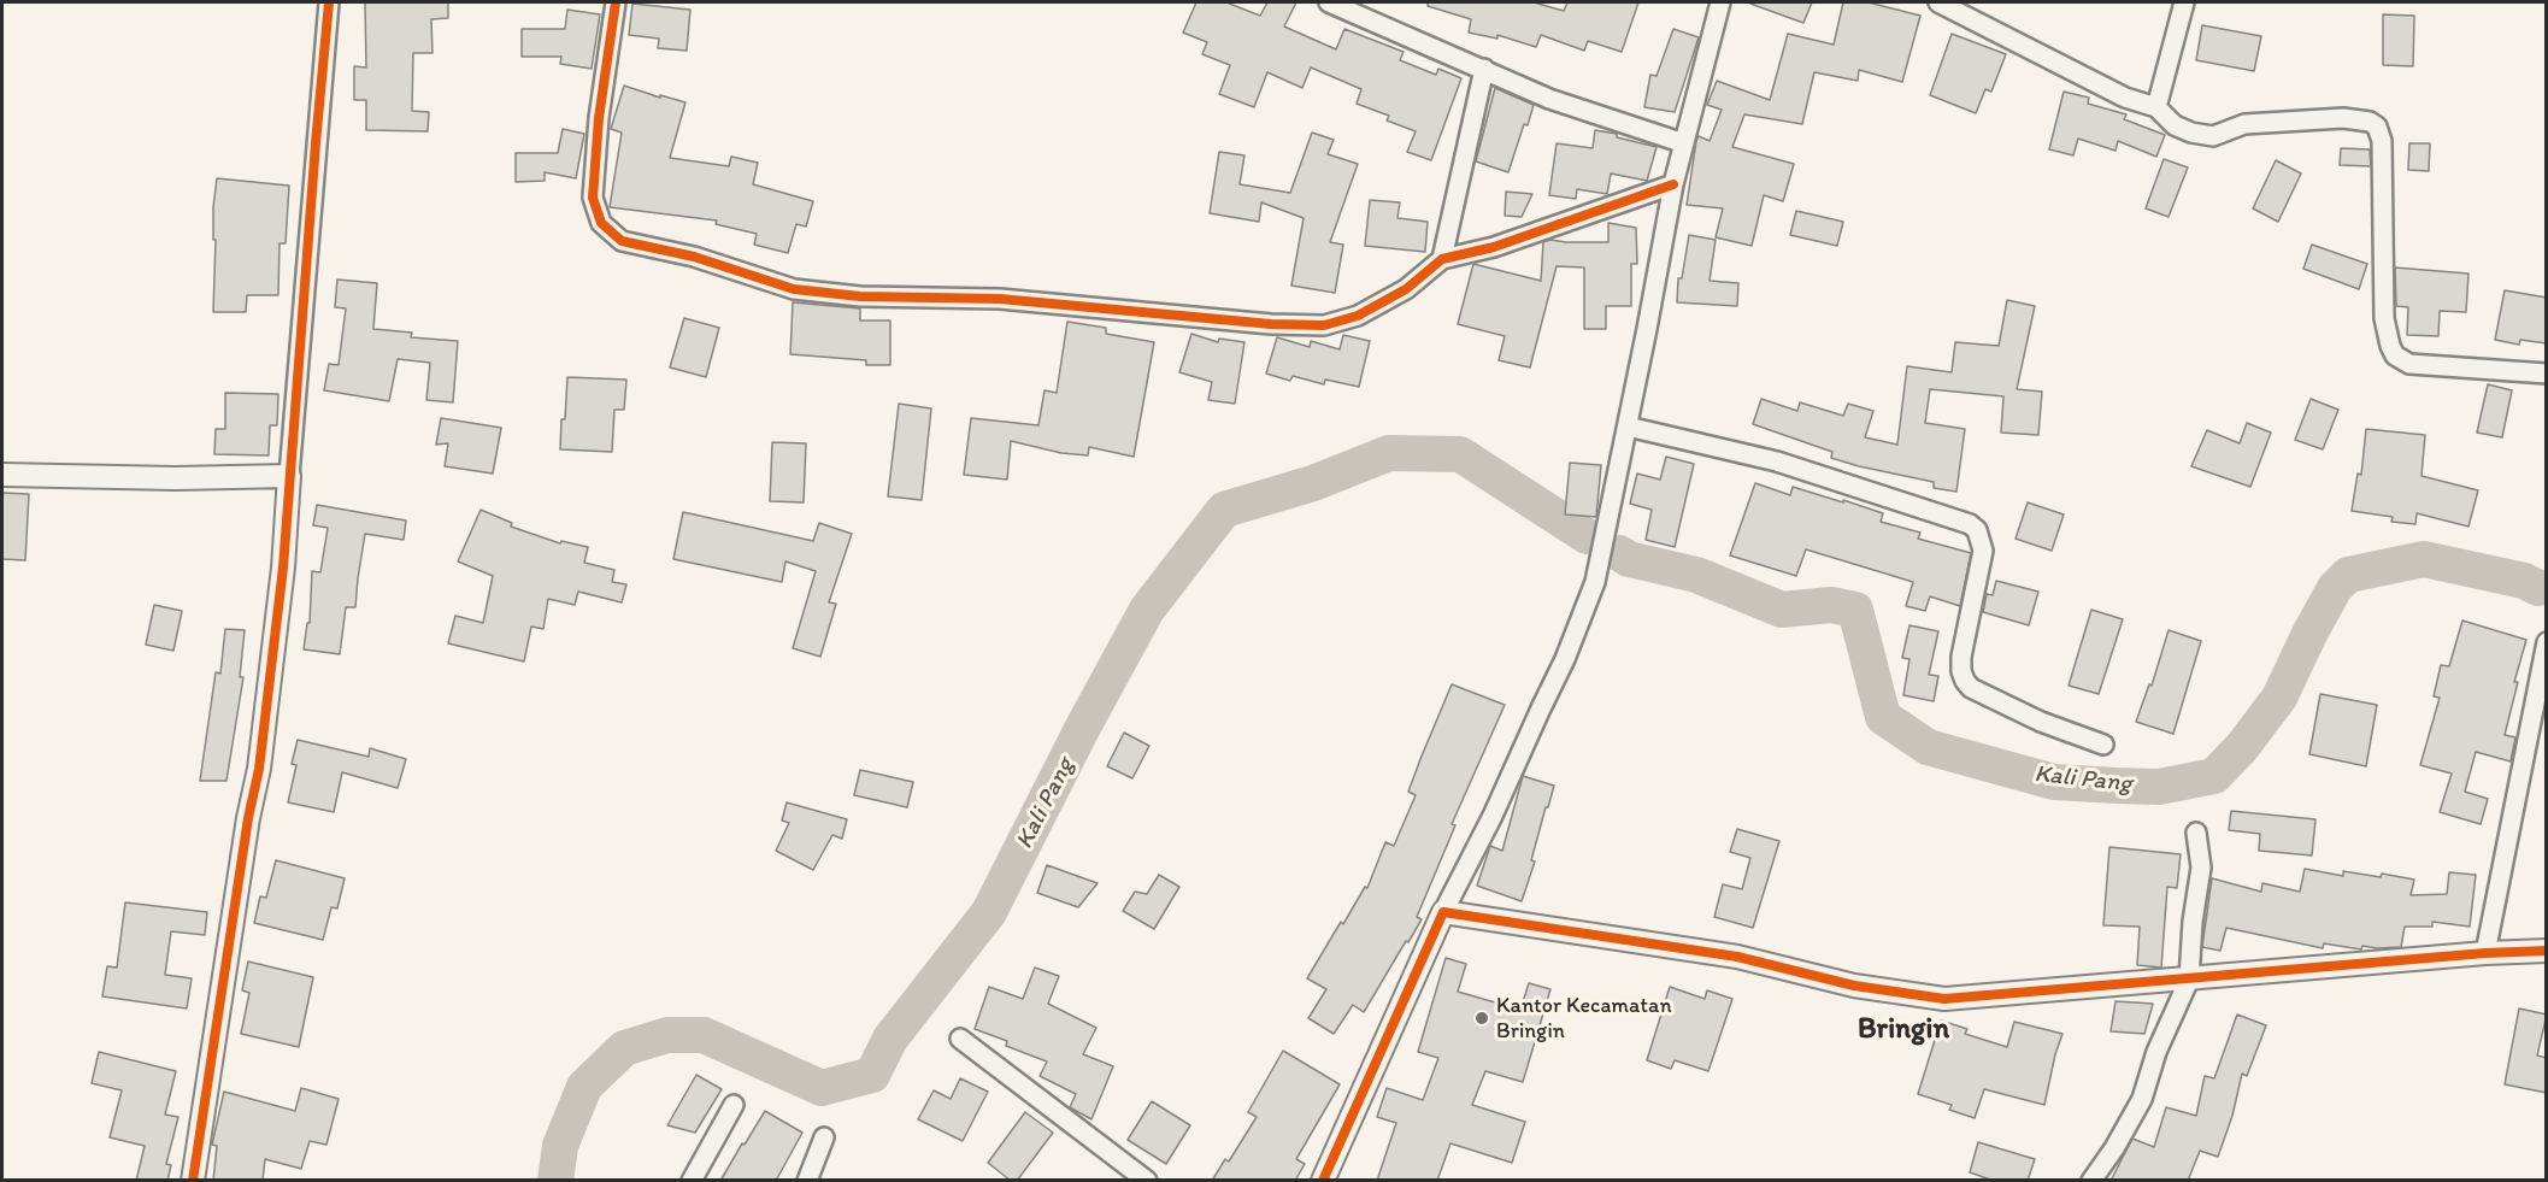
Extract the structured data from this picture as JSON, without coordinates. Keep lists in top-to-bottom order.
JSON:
{
  "districts": ["Bringin"],
  "water": ["Kali Pang"],
  "places": ["Kantor Kecamatan Bringin"]
}
